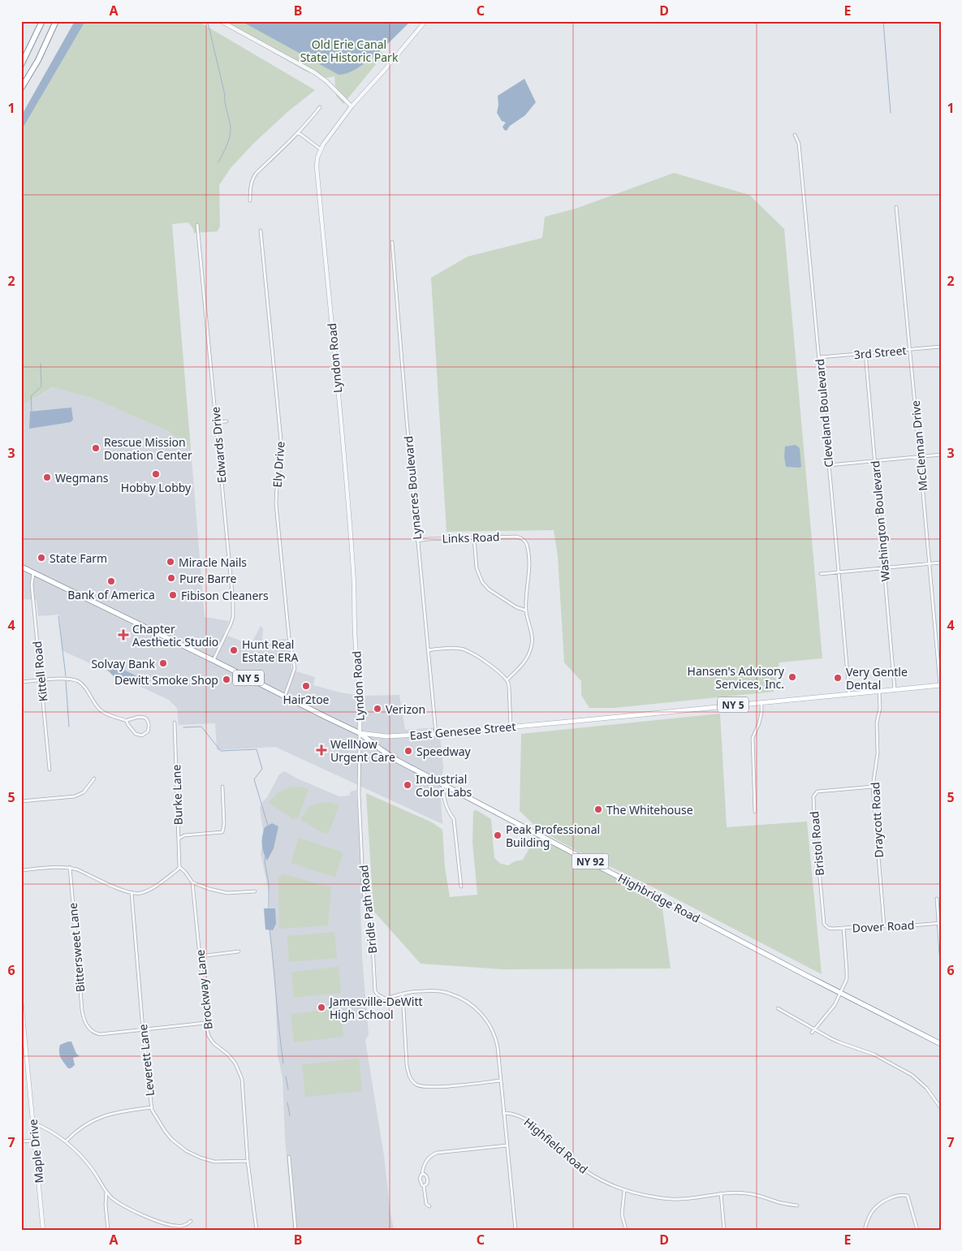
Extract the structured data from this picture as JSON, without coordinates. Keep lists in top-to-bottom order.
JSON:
{
  "streets": {
    "highway": [
      "NY 5",
      "East Genesee Street",
      "NY 92",
      "Highbridge Road"
    ],
    "street": [
      "3rd Street",
      "Lyndon Road",
      "Cleveland Boulevard",
      "Edwards Drive",
      "McClennan Drive",
      "Ely Drive",
      "Lynacres Boulevard",
      "Washington Boulevard",
      "Links Road",
      "Kittell Road",
      "Burke Lane",
      "Draycott Road",
      "Bristol Road",
      "Bridle Path Road",
      "Dover Road",
      "Bittersweet Lane",
      "Brockway Lane",
      "Leverett Lane",
      "Highfield Road",
      "Maple Drive"
    ]
  },
  "crossings": [
    ["3rd Street", "Cleveland Boulevard"],
    ["3rd Street", "McClennan Drive"],
    ["3rd Street", "Washington Boulevard"],
    ["Lyndon Road", "East Genesee Street"],
    ["Lyndon Road", "Highbridge Road"],
    ["Lyndon Road", "Bridle Path Road"],
    ["Cleveland Boulevard", "East Genesee Street"],
    ["Edwards Drive", "East Genesee Street"],
    ["McClennan Drive", "East Genesee Street"],
    ["Ely Drive", "East Genesee Street"],
    ["Lynacres Boulevard", "Links Road"],
    ["Lynacres Boulevard", "East Genesee Street"],
    ["Washington Boulevard", "East Genesee Street"],
    ["Kittell Road", "East Genesee Street"],
    ["East Genesee Street", "Draycott Road"],
    ["East Genesee Street", "Highbridge Road"],
    ["East Genesee Street", "Bridle Path Road"],
    ["Draycott Road", "Bristol Road"],
    ["Draycott Road", "Dover Road"],
    ["Bristol Road", "Dover Road"],
    ["Highbridge Road", "Bridle Path Road"],
    ["Bridle Path Road", "Highfield Road"],
    ["Bittersweet Lane", "Leverett Lane"],
    ["Brockway Lane", "Leverett Lane"]
  ],
  "parks": ["Old Erie Canal State Historic Park"],
  "places": {
    "other": [
      "Rescue Mission Donation Center",
      "Hobby Lobby",
      "Wegmans",
      "State Farm",
      "Miracle Nails",
      "Pure Barre",
      "Bank of America",
      "Fibison Cleaners",
      "Hunt Real Estate ERA",
      "Solvay Bank",
      "Hansen's Advisory Services, Inc.",
      "Very Gentle Dental",
      "Dewitt Smoke Shop",
      "Hair2toe",
      "Verizon",
      "Speedway",
      "Industrial Color Labs",
      "The Whitehouse",
      "Peak Professional Building",
      "Jamesville-DeWitt High School"
    ],
    "health": ["Chapter Aesthetic Studio", "WellNow Urgent Care"]
  },
  "grid": {
    "columns": [
      "A",
      "B",
      "C",
      "D",
      "E"
    ],
    "rows": [
      "1",
      "2",
      "3",
      "4",
      "5",
      "6",
      "7"
    ]
  }
}
